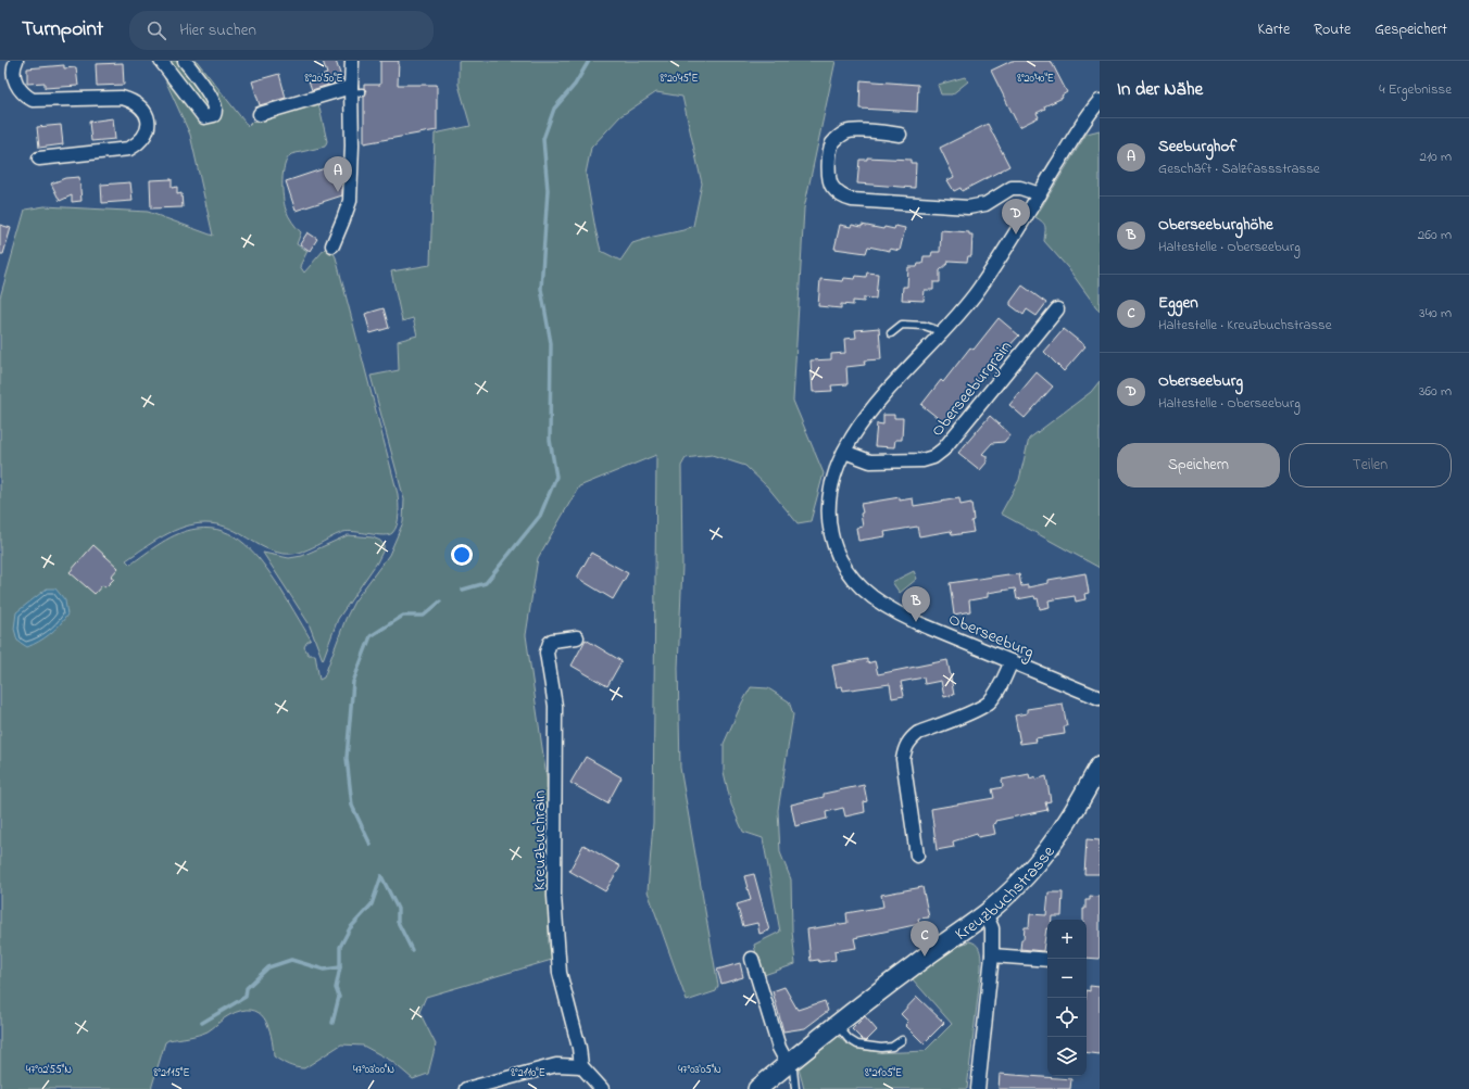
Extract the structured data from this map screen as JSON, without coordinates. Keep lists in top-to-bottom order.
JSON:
{
  "streets": {
    "street": [
      "Oberseeburgrain",
      "Oberseeburg",
      "Kreuzbuchrain",
      "Kreuzbuchstrasse"
    ]
  },
  "crossings": [
    ["Oberseeburgrain", "Oberseeburg"]
  ],
  "page": {
    "header": "Turnpoint",
    "search": "Hier suchen",
    "nav": ["Karte", "Route", "Gespeichert"],
    "heading": ["In der Nähe", "4 Ergebnisse"],
    "list": [
      {
        "mark": "A",
        "name": "Seeburghof",
        "note": "Geschäft · Salzfassstrasse",
        "value": "210 m"
      },
      {
        "mark": "B",
        "name": "Oberseeburghöhe",
        "note": "Haltestelle · Oberseeburg",
        "value": "260 m"
      },
      {
        "mark": "C",
        "name": "Eggen",
        "note": "Haltestelle · Kreuzbuchstrasse",
        "value": "340 m"
      },
      {
        "mark": "D",
        "name": "Oberseeburg",
        "note": "Haltestelle · Oberseeburg",
        "value": "360 m"
      }
    ],
    "pins": [
      "A",
      "D",
      "B",
      "C"
    ],
    "buttons": ["Speichern", "Teilen"],
    "map_buttons": ["+", "−"]
  },
  "coordinates": [
    "8°20'50\"E",
    "8°20'45\"E",
    "8°20'40\"E",
    "47°02'55\"N",
    "47°03'00\"N",
    "47°03'05\"N",
    "8°21'15\"E",
    "8°21'10\"E",
    "8°21'05\"E"
  ]
}
